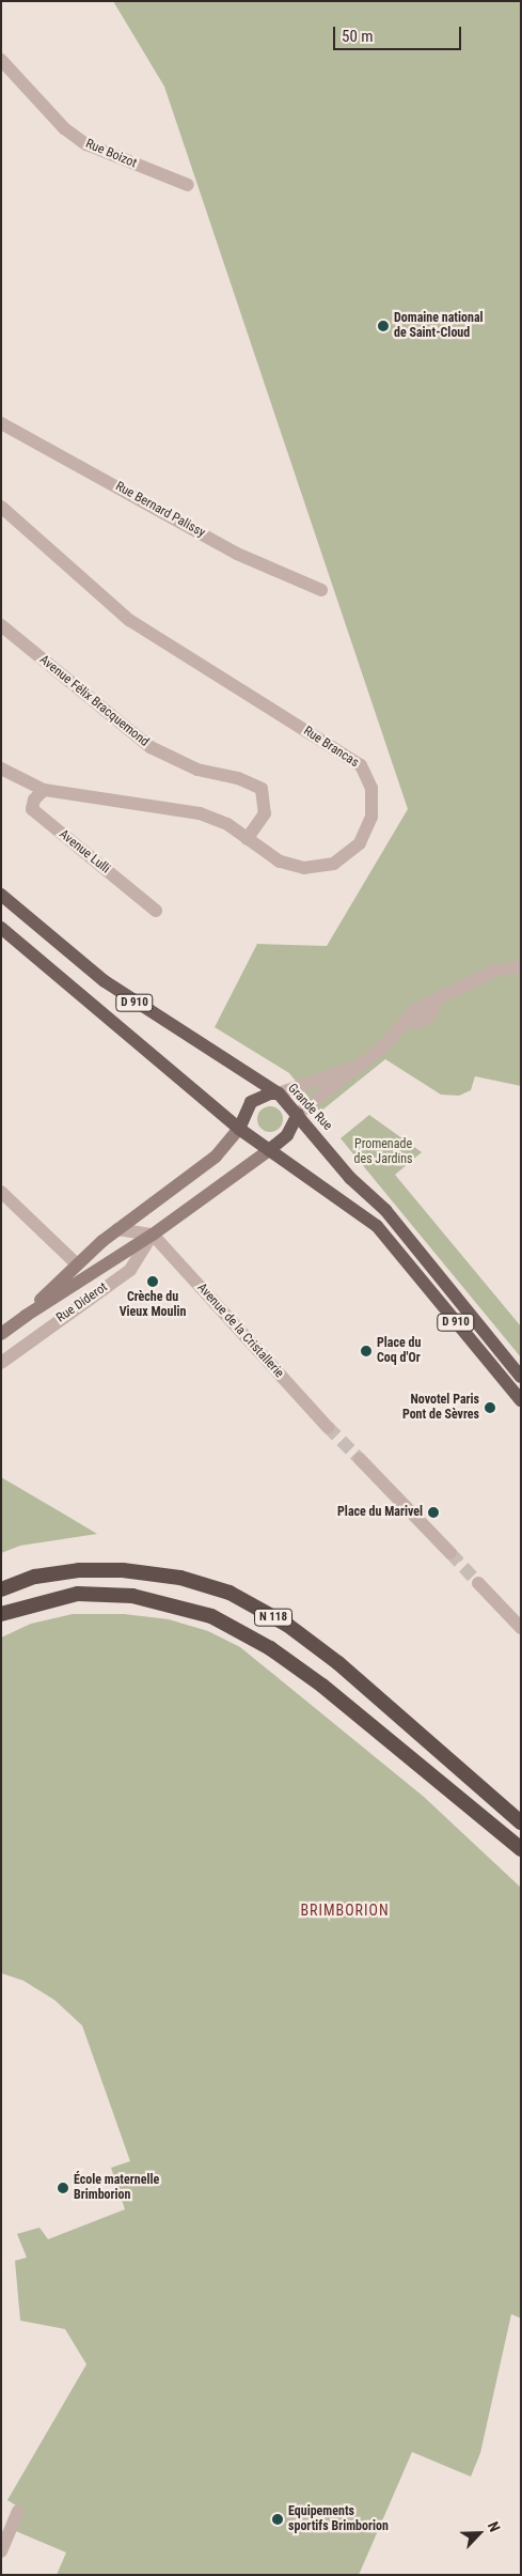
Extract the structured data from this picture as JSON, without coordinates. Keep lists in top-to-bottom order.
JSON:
{
  "streets": {
    "highway": ["N 118"],
    "main road": ["D 910", "Grande Rue"],
    "street": [
      "Rue Boizot",
      "Rue Bernard Palissy",
      "Avenue Félix Bracquemond",
      "Rue Brancas",
      "Avenue Lulli",
      "Rue Diderot",
      "Avenue de la Cristallerie"
    ]
  },
  "crossings": [
    ["Avenue Félix Bracquemond", "Rue Brancas"],
    ["Rue Brancas", "Avenue Lulli"],
    ["D 910", "Grande Rue"],
    ["Rue Diderot", "Avenue de la Cristallerie"]
  ],
  "districts": ["BRIMBORION"],
  "parks": ["Promenade des Jardins"],
  "places": [
    "Domaine national de Saint-Cloud",
    "Crèche du Vieux Moulin",
    "Place du Coq d'Or",
    "Novotel Paris Pont de Sèvres",
    "Place du Marivel",
    "École maternelle Brimborion",
    "Equipements sportifs Brimborion"
  ],
  "scale_bar": "50 m",
  "north": "top right"
}
